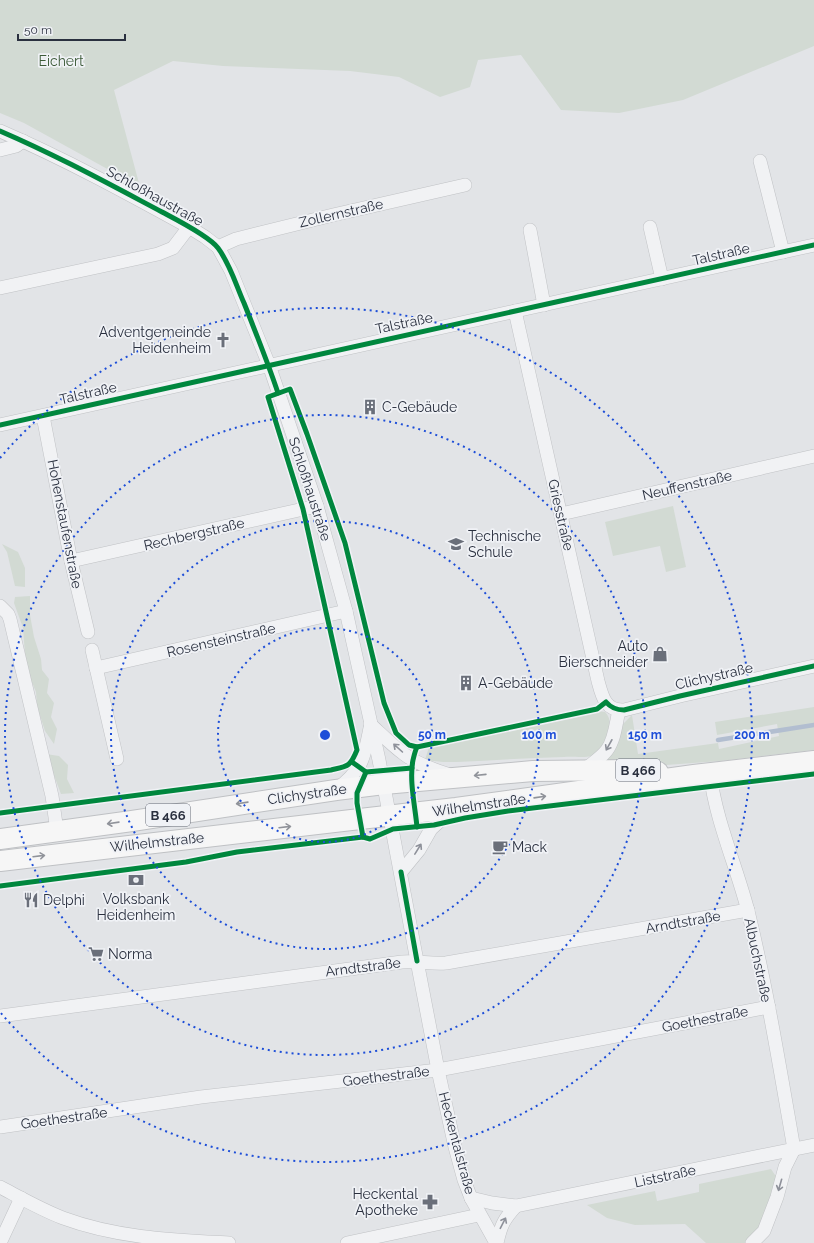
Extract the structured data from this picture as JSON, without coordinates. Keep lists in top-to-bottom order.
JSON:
{
  "streets": {
    "main road": ["Clichystraße", "B 466", "Wilhelmstraße"],
    "street": [
      "Schloßhaustraße",
      "Zollernstraße",
      "Talstraße",
      "Neuffenstraße",
      "Griesstraße",
      "Hohenstaufenstraße",
      "Rechbergstraße",
      "Rosensteinstraße",
      "Arndtstraße",
      "Albuchstraße",
      "Goethestraße",
      "Heckentalstraße",
      "Liststraße"
    ]
  },
  "crossings": [
    ["Schloßhaustraße", "Zollernstraße"],
    ["Schloßhaustraße", "Talstraße"],
    ["Schloßhaustraße", "Rechbergstraße"],
    ["Schloßhaustraße", "Rosensteinstraße"],
    ["Schloßhaustraße", "Clichystraße"],
    ["Schloßhaustraße", "Wilhelmstraße"],
    ["Schloßhaustraße", "Heckentalstraße"],
    ["Talstraße", "Griesstraße"],
    ["Talstraße", "Hohenstaufenstraße"],
    ["Neuffenstraße", "Griesstraße"],
    ["Griesstraße", "Clichystraße"],
    ["Hohenstaufenstraße", "Rechbergstraße"],
    ["Clichystraße", "Wilhelmstraße"],
    ["Clichystraße", "Albuchstraße"],
    ["Wilhelmstraße", "Albuchstraße"],
    ["Wilhelmstraße", "Heckentalstraße"],
    ["Arndtstraße", "Albuchstraße"],
    ["Arndtstraße", "Heckentalstraße"],
    ["Albuchstraße", "Goethestraße"],
    ["Albuchstraße", "Liststraße"],
    ["Goethestraße", "Heckentalstraße"],
    ["Heckentalstraße", "Liststraße"]
  ],
  "one_way": ["Clichystraße", "Wilhelmstraße"],
  "parks": ["Eichert"],
  "places": {
    "church": ["Adventgemeinde Heidenheim"],
    "building": ["C-Gebäude", "A-Gebäude"],
    "school or university": ["Technische Schule"],
    "shop": ["Auto Bierschneider"],
    "cafe": ["Mack"],
    "bank": ["Volksbank Heidenheim"],
    "restaurant": ["Delphi"],
    "supermarket": ["Norma"],
    "pharmacy": ["Heckental Apotheke"]
  },
  "scale_bar": "50 m",
  "rings": [
    "50 m",
    "100 m",
    "150 m",
    "200 m"
  ]
}
